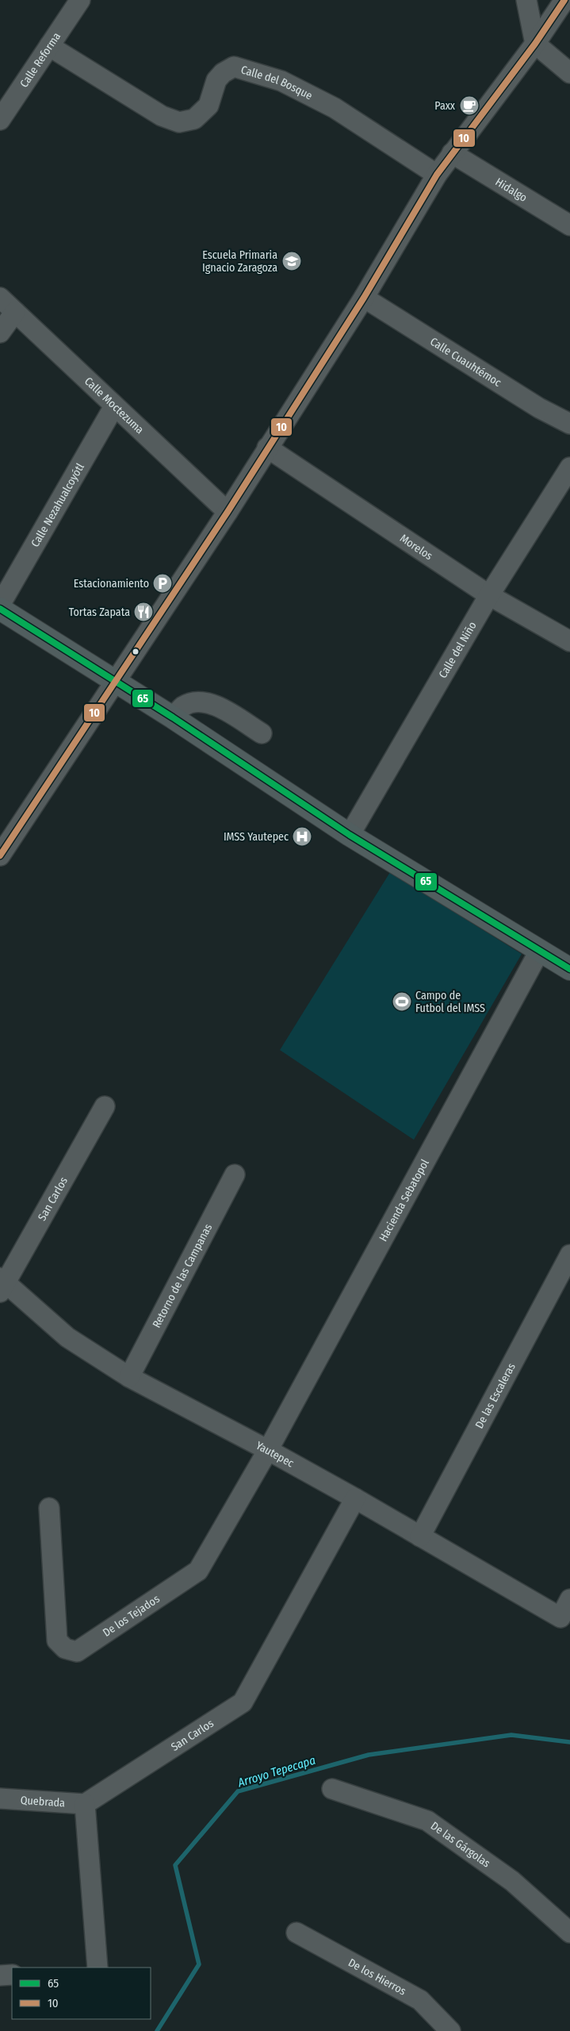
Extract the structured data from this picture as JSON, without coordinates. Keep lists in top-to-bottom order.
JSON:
{
  "streets": {
    "street": [
      "Calle Reforma",
      "Calle del Bosque",
      "Hidalgo",
      "Calle Cuauhtémoc",
      "Calle Moctezuma",
      "Calle Nezahualcoyótl",
      "Morelos",
      "Calle del Niño",
      "San Carlos",
      "Hacienda Sebatopol",
      "Retorno de las Campanas",
      "De las Escaleras",
      "Yautepec",
      "De los Tejados",
      "Quebrada",
      "De las Gárgolas",
      "De los Hierros"
    ]
  },
  "crossings": [
    ["Calle Reforma", "Calle del Bosque"],
    ["Calle Moctezuma", "Calle Nezahualcoyótl"],
    ["Morelos", "Calle del Niño"],
    ["San Carlos", "Yautepec"],
    ["San Carlos", "Quebrada"],
    ["Hacienda Sebatopol", "Yautepec"],
    ["Hacienda Sebatopol", "De los Tejados"],
    ["Retorno de las Campanas", "Yautepec"],
    ["De las Escaleras", "Yautepec"],
    ["Yautepec", "De los Tejados"]
  ],
  "water": ["Arroyo Tepecapa"],
  "places": {
    "cafe": ["Paxx"],
    "school or university": ["Escuela Primaria Ignacio Zaragoza"],
    "parking": ["Estacionamiento"],
    "restaurant": ["Tortas Zapata"],
    "hospital": ["IMSS Yautepec"],
    "sports": ["Campo de Futbol del IMSS"]
  },
  "lines": ["transit line 10", "transit line 65"],
  "legend": ["65", "10"]
}
